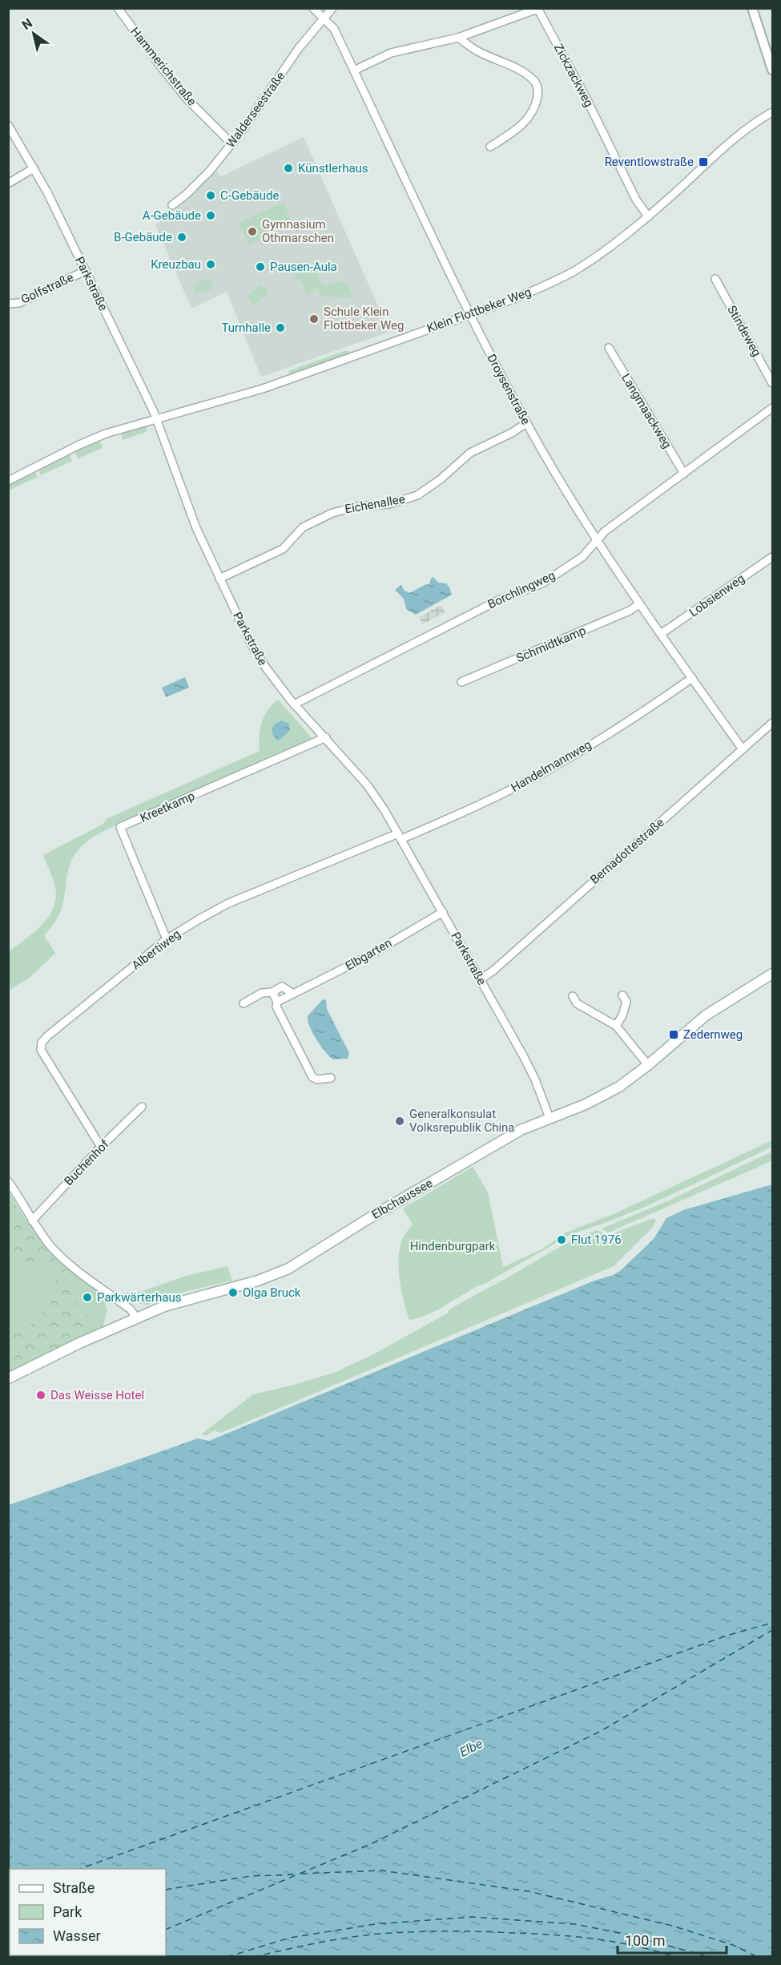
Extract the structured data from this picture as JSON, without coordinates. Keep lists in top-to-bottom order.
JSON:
{
  "streets": {
    "main road": ["Elbchaussee"],
    "street": [
      "Hammerichstraße",
      "Zickzackweg",
      "Walderseestraße",
      "Parkstraße",
      "Golfstraße",
      "Klein Flottbeker Weg",
      "Stindeweg",
      "Droysenstraße",
      "Langmaackweg",
      "Eichenallee",
      "Borchlingweg",
      "Lobsienweg",
      "Schmidtkamp",
      "Handelmannweg",
      "Kreetkamp",
      "Bernadottestraße",
      "Albertiweg",
      "Elbgarten",
      "Buchenhof"
    ]
  },
  "crossings": [
    ["Hammerichstraße", "Walderseestraße"],
    ["Zickzackweg", "Klein Flottbeker Weg"],
    ["Zickzackweg", "Droysenstraße"],
    ["Walderseestraße", "Droysenstraße"],
    ["Parkstraße", "Golfstraße"],
    ["Parkstraße", "Klein Flottbeker Weg"],
    ["Parkstraße", "Eichenallee"],
    ["Parkstraße", "Borchlingweg"],
    ["Parkstraße", "Handelmannweg"],
    ["Parkstraße", "Kreetkamp"],
    ["Parkstraße", "Bernadottestraße"],
    ["Parkstraße", "Albertiweg"],
    ["Parkstraße", "Elbgarten"],
    ["Parkstraße", "Elbchaussee"],
    ["Klein Flottbeker Weg", "Droysenstraße"],
    ["Droysenstraße", "Eichenallee"],
    ["Droysenstraße", "Borchlingweg"],
    ["Droysenstraße", "Lobsienweg"],
    ["Droysenstraße", "Schmidtkamp"],
    ["Droysenstraße", "Handelmannweg"],
    ["Droysenstraße", "Bernadottestraße"],
    ["Langmaackweg", "Borchlingweg"],
    ["Handelmannweg", "Albertiweg"],
    ["Kreetkamp", "Albertiweg"],
    ["Albertiweg", "Buchenhof"]
  ],
  "water": ["Elbe"],
  "parks": ["Hindenburgpark"],
  "places": {
    "transit": ["Reventlowstraße", "Zedernweg"],
    "other": [
      "Künstlerhaus",
      "C-Gebäude",
      "A-Gebäude",
      "Gymnasium Othmarschen",
      "B-Gebäude",
      "Kreuzbau",
      "Pausen-Aula",
      "Schule Klein Flottbeker Weg",
      "Turnhalle",
      "Generalkonsulat Volksrepublik China",
      "Flut 1976",
      "Olga Bruck",
      "Parkwärterhaus",
      "Das Weisse Hotel"
    ]
  },
  "legend": ["Straße", "Park", "Wasser"],
  "scale_bar": "100 m",
  "north": "top left"
}
